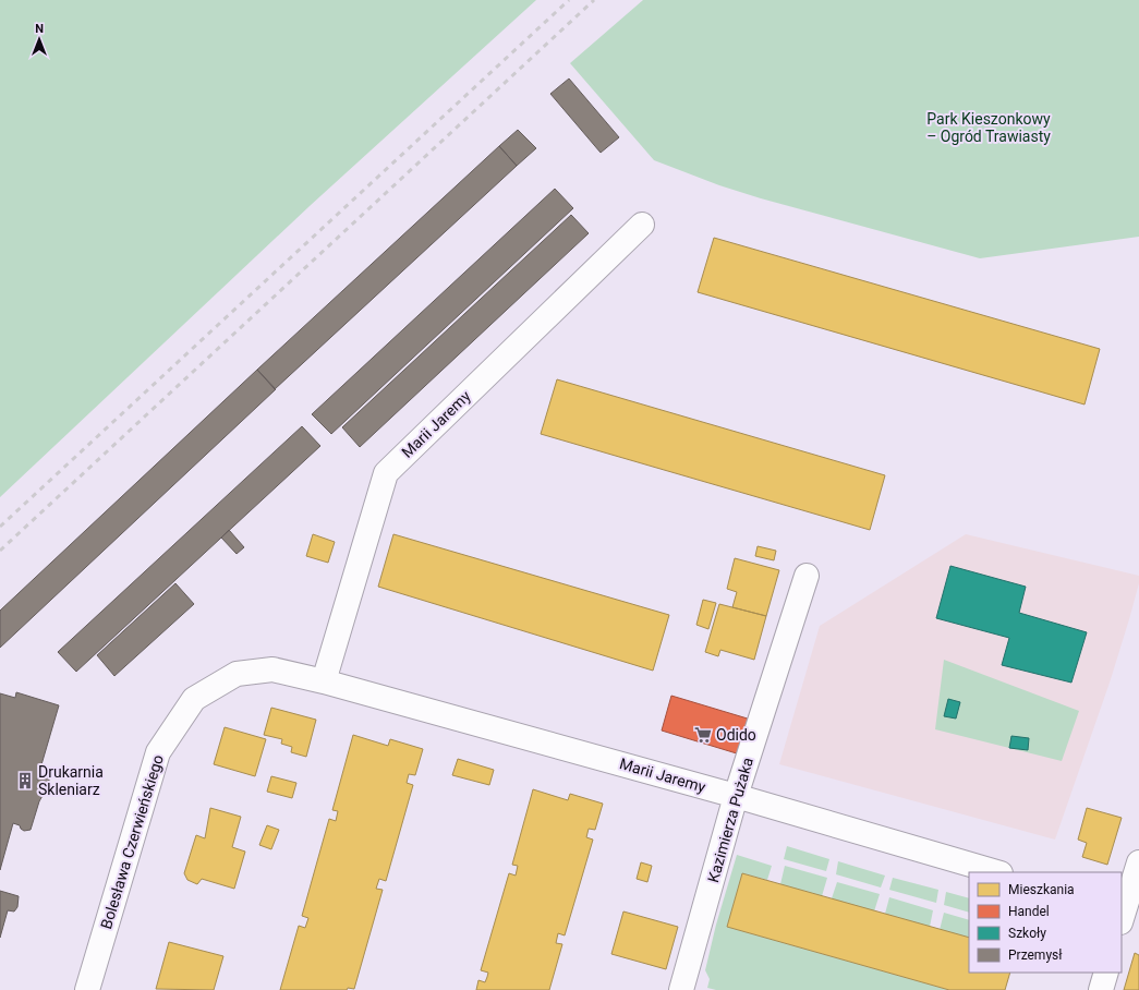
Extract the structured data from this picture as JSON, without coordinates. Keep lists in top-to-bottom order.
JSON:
{
  "streets": {
    "street": ["Marii Jaremy", "Kazimierza Pużaka", "Bolesława Czerwieńskiego"]
  },
  "crossings": [
    ["Marii Jaremy", "Kazimierza Pużaka"],
    ["Marii Jaremy", "Bolesława Czerwieńskiego"]
  ],
  "parks": ["Park Kieszonkowy – Ogród Trawiasty"],
  "places": {
    "supermarket": ["Odido"],
    "building": ["Drukarnia Skleniarz"]
  },
  "legend": [
    "Mieszkania",
    "Handel",
    "Szkoły",
    "Przemysł"
  ],
  "north": "top"
}
